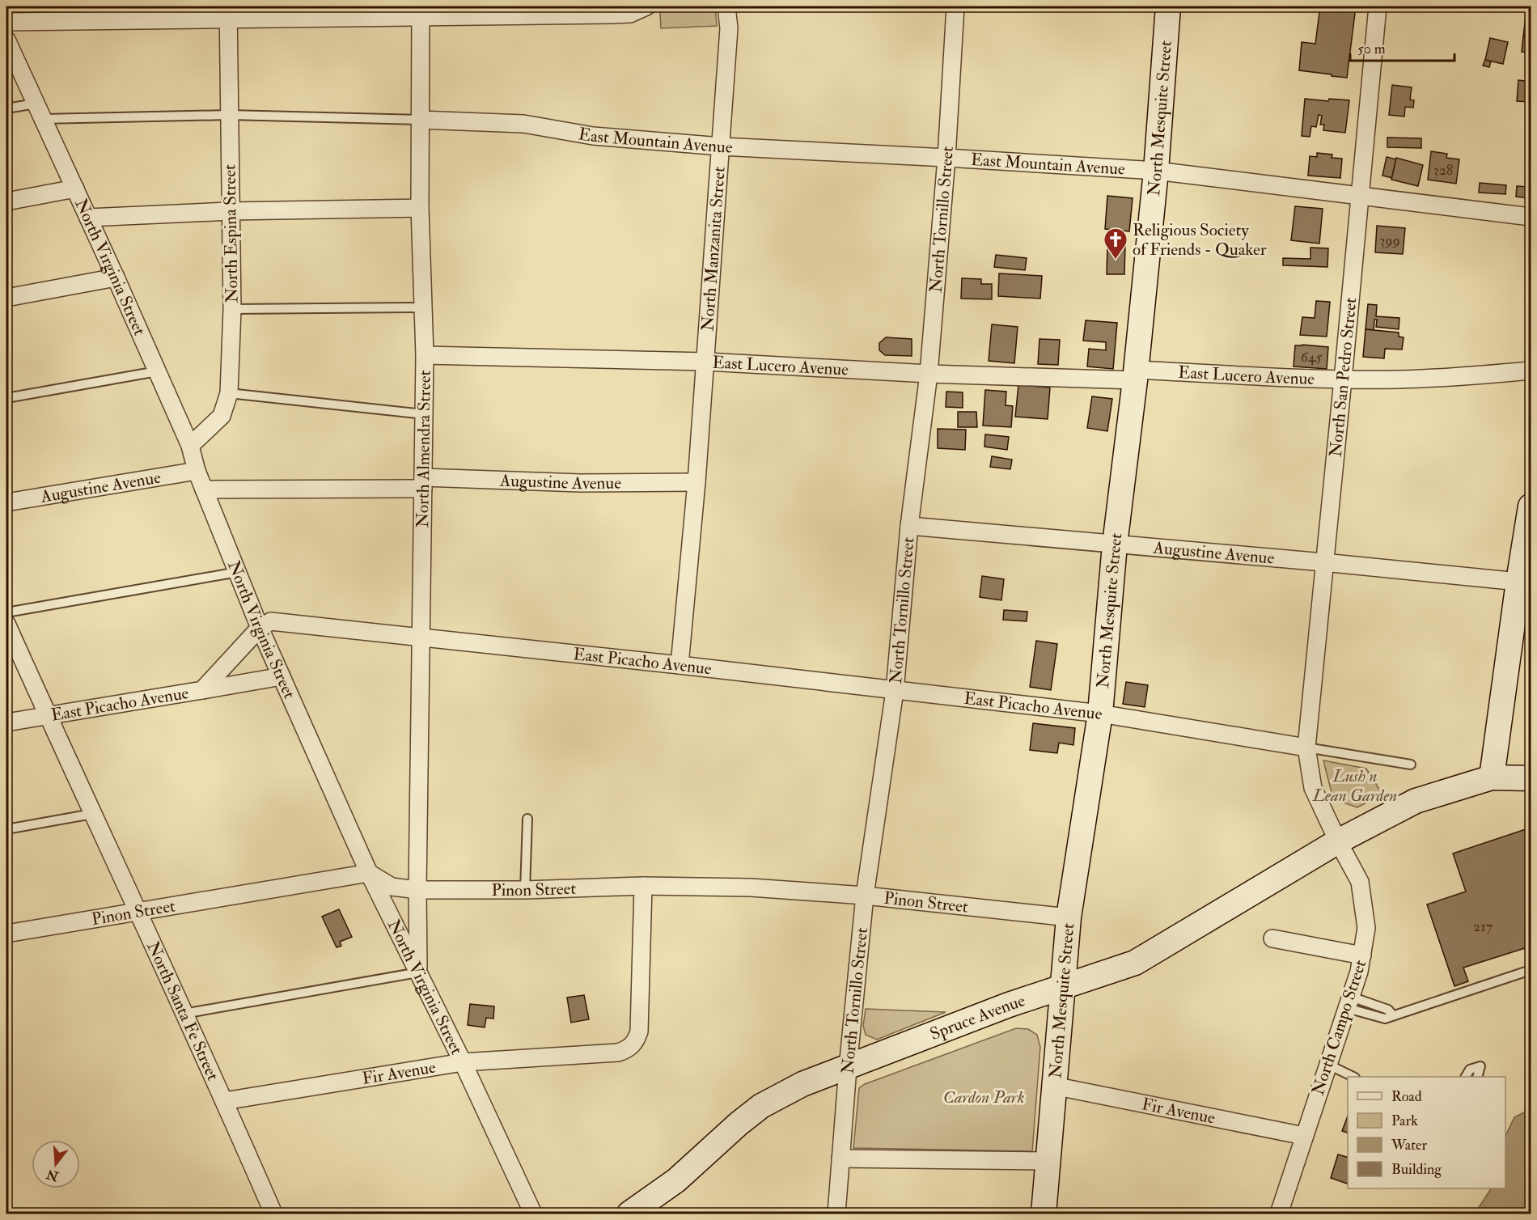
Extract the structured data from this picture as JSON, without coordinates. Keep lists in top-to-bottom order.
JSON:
{
  "streets": {
    "street": [
      "North Mesquite Street",
      "East Mountain Avenue",
      "North Tornillo Street",
      "North Espina Street",
      "North Manzanita Street",
      "North Virginia Street",
      "East Lucero Avenue",
      "North San Pedro Street",
      "North Almendra Street",
      "Augustine Avenue",
      "East Picacho Avenue",
      "Pinon Street",
      "North Santa Fe Street",
      "Spruce Avenue",
      "North Campo Street",
      "Fir Avenue"
    ]
  },
  "crossings": [
    ["North Mesquite Street", "East Mountain Avenue"],
    ["North Mesquite Street", "East Lucero Avenue"],
    ["North Mesquite Street", "Augustine Avenue"],
    ["North Mesquite Street", "East Picacho Avenue"],
    ["North Mesquite Street", "Pinon Street"],
    ["North Mesquite Street", "Spruce Avenue"],
    ["North Mesquite Street", "Fir Avenue"],
    ["East Mountain Avenue", "North Tornillo Street"],
    ["East Mountain Avenue", "North Manzanita Street"],
    ["East Mountain Avenue", "North San Pedro Street"],
    ["East Mountain Avenue", "North Almendra Street"],
    ["North Tornillo Street", "East Lucero Avenue"],
    ["North Tornillo Street", "Augustine Avenue"],
    ["North Tornillo Street", "East Picacho Avenue"],
    ["North Tornillo Street", "Pinon Street"],
    ["North Tornillo Street", "Spruce Avenue"],
    ["North Espina Street", "North Virginia Street"],
    ["North Manzanita Street", "East Lucero Avenue"],
    ["North Manzanita Street", "Augustine Avenue"],
    ["North Manzanita Street", "East Picacho Avenue"],
    ["North Virginia Street", "North Almendra Street"],
    ["North Virginia Street", "Augustine Avenue"],
    ["North Virginia Street", "East Picacho Avenue"],
    ["North Virginia Street", "Pinon Street"],
    ["North Virginia Street", "Fir Avenue"],
    ["East Lucero Avenue", "North San Pedro Street"],
    ["East Lucero Avenue", "North Almendra Street"],
    ["North San Pedro Street", "Augustine Avenue"],
    ["North San Pedro Street", "East Picacho Avenue"],
    ["North Almendra Street", "Augustine Avenue"],
    ["North Almendra Street", "East Picacho Avenue"],
    ["North Almendra Street", "Pinon Street"],
    ["East Picacho Avenue", "North Santa Fe Street"],
    ["Pinon Street", "North Santa Fe Street"],
    ["Pinon Street", "Fir Avenue"],
    ["North Santa Fe Street", "Fir Avenue"],
    ["Spruce Avenue", "North Campo Street"],
    ["North Campo Street", "Fir Avenue"]
  ],
  "parks": ["Lush n Lean Garden", "Cardon Park"],
  "places": {
    "church": ["Religious Society of Friends - Quaker"]
  },
  "house_numbers": [
    "328",
    "399",
    "645",
    "217"
  ],
  "legend": [
    "Road",
    "Park",
    "Water",
    "Building"
  ],
  "scale_bar": "50 m",
  "north": "bottom"
}
